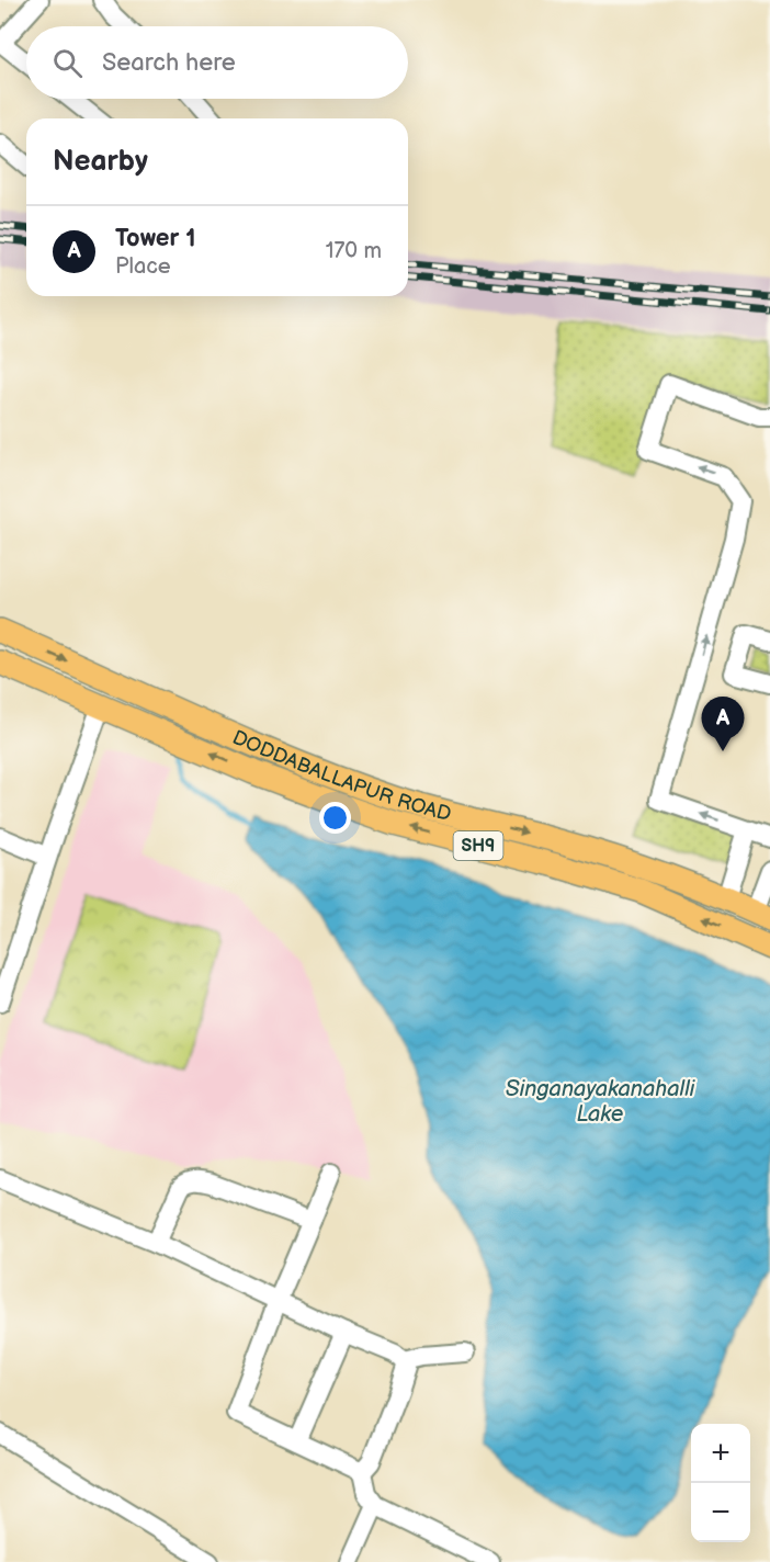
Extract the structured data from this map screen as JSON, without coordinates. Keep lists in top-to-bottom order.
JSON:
{
  "streets": {
    "main road": ["DODDABALLAPUR ROAD", "SH9"]
  },
  "water": ["Singanayakanahalli Lake"],
  "page": {
    "search": "Search here",
    "heading": "Nearby",
    "list": [
      {
        "mark": "A",
        "name": "Tower 1",
        "note": "Place",
        "value": "170 m"
      }
    ],
    "pins": "A",
    "map_buttons": ["+", "−"]
  }
}
